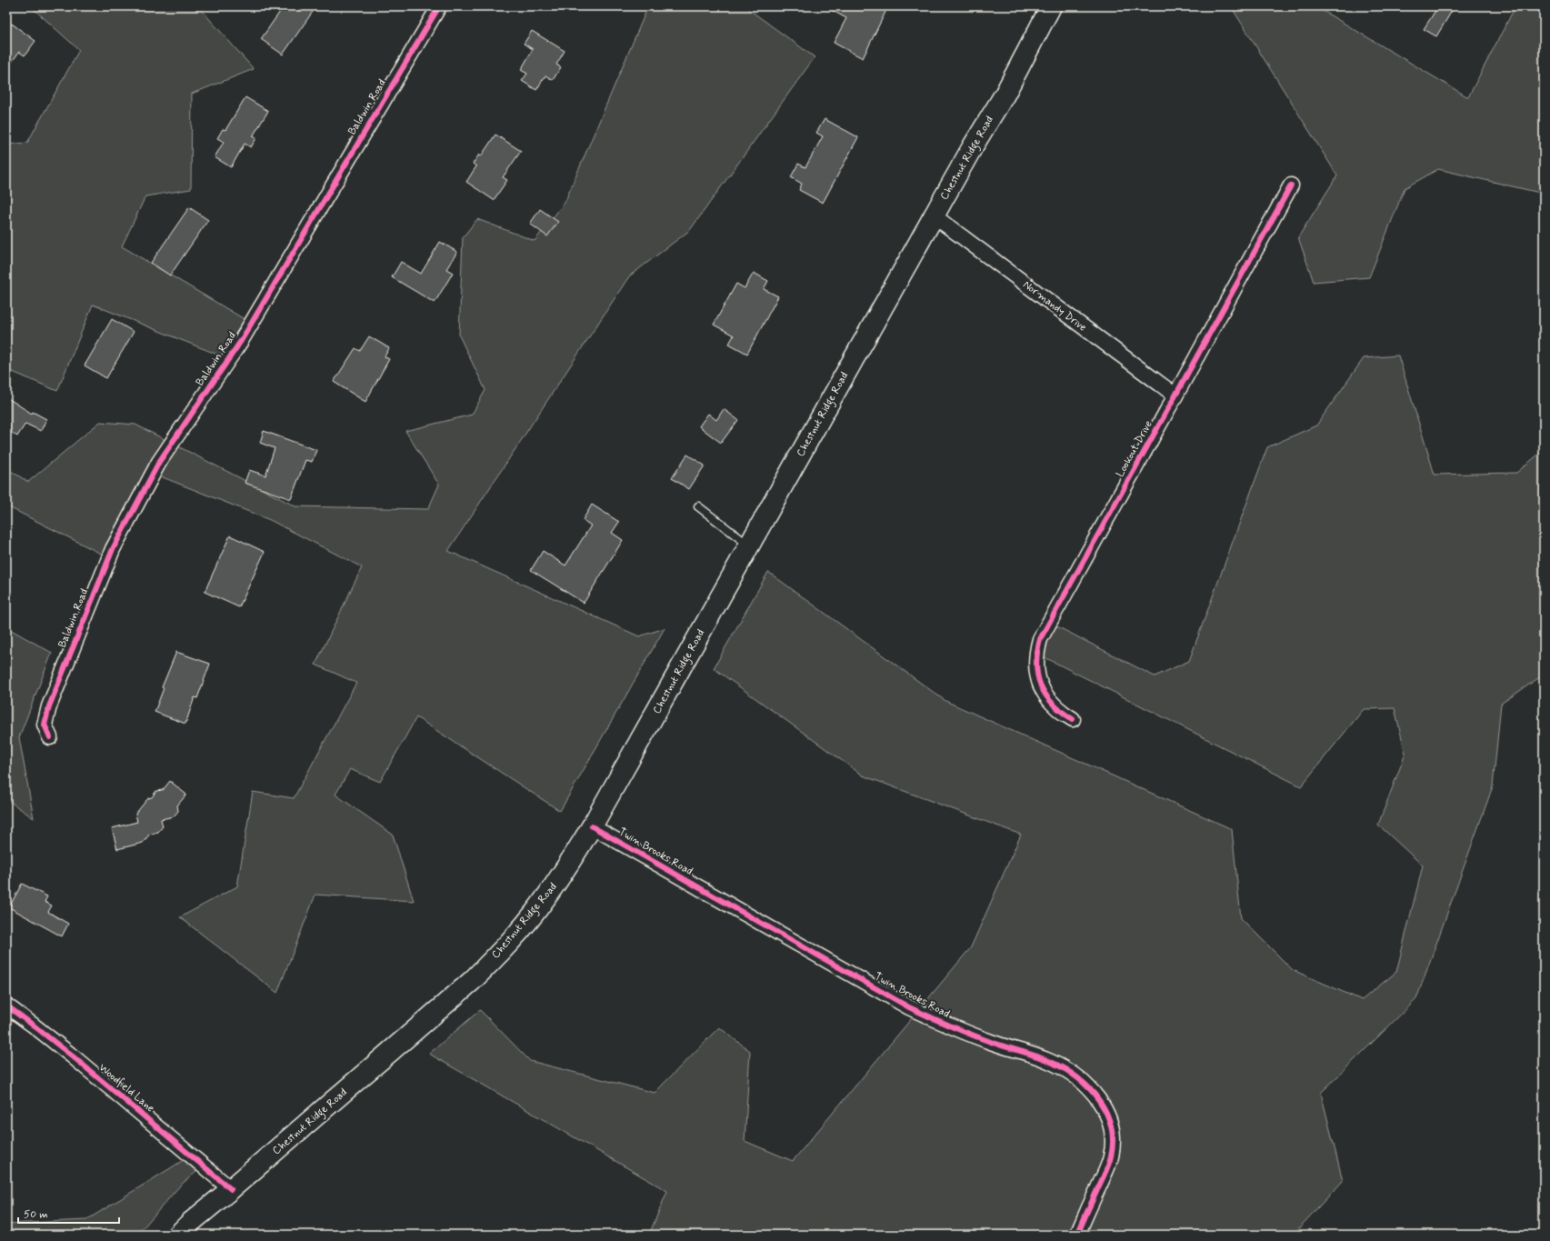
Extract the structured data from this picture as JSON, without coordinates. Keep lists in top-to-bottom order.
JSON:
{
  "streets": {
    "main road": ["Chestnut Ridge Road"],
    "street": [
      "Baldwin Road",
      "Normandy Drive",
      "Lookout Drive",
      "Twin Brooks Road",
      "Woodfield Lane"
    ]
  },
  "crossings": [
    ["Chestnut Ridge Road", "Normandy Drive"],
    ["Chestnut Ridge Road", "Twin Brooks Road"],
    ["Chestnut Ridge Road", "Woodfield Lane"],
    ["Normandy Drive", "Lookout Drive"]
  ],
  "scale_bar": "50 m"
}
